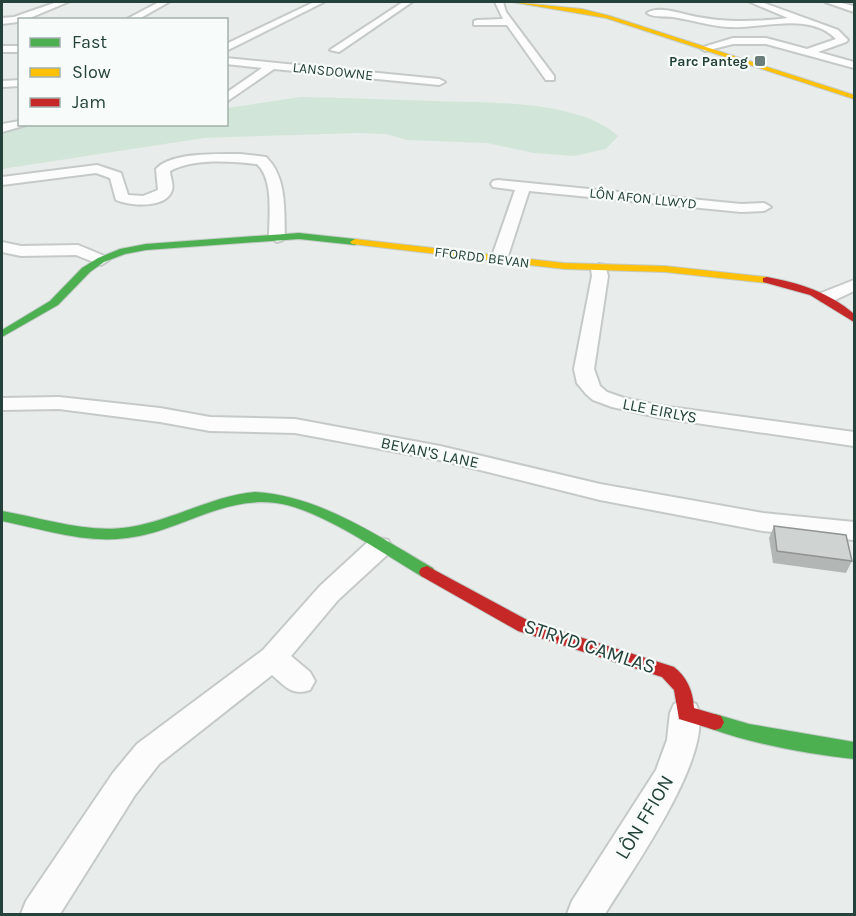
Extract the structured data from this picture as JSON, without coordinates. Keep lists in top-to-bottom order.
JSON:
{
  "streets": {
    "street": [
      "LANSDOWNE",
      "LÔN AFON LLWYD",
      "FFORDD BEVAN",
      "LLE EIRLYS",
      "BEVAN'S LANE",
      "STRYD CAMLAS",
      "LÔN FFION"
    ]
  },
  "crossings": [
    ["FFORDD BEVAN", "LLE EIRLYS"],
    ["STRYD CAMLAS", "LÔN FFION"]
  ],
  "places": {
    "transit": ["Parc Panteg"]
  },
  "legend": ["Fast", "Slow", "Jam"]
}
